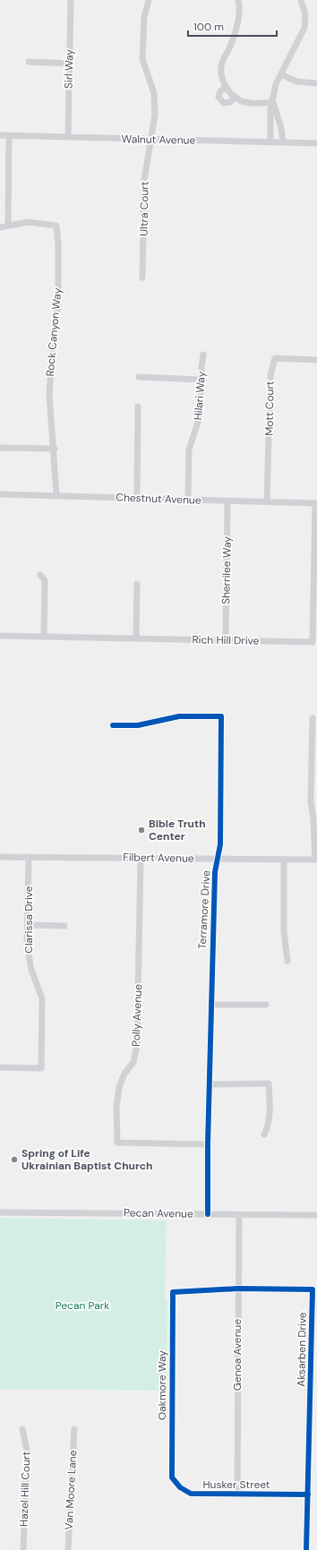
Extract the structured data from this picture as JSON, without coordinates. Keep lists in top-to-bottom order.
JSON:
{
  "streets": {
    "street": [
      "Sirl Way",
      "Walnut Avenue",
      "Ultra Court",
      "Rock Canyon Way",
      "Hilari Way",
      "Mott Court",
      "Chestnut Avenue",
      "Sherrilee Way",
      "Rich Hill Drive",
      "Filbert Avenue",
      "Terramore Drive",
      "Clarissa Drive",
      "Polly Avenue",
      "Pecan Avenue",
      "Aksarben Drive",
      "Genoa Avenue",
      "Oakmore Way",
      "Husker Street",
      "Hazel Hill Court",
      "Van Moore Lane"
    ]
  },
  "crossings": [
    ["Sirl Way", "Walnut Avenue"],
    ["Walnut Avenue", "Ultra Court"],
    ["Rock Canyon Way", "Chestnut Avenue"],
    ["Hilari Way", "Chestnut Avenue"],
    ["Mott Court", "Chestnut Avenue"],
    ["Chestnut Avenue", "Sherrilee Way"],
    ["Chestnut Avenue", "Rich Hill Drive"],
    ["Sherrilee Way", "Rich Hill Drive"],
    ["Filbert Avenue", "Terramore Drive"],
    ["Filbert Avenue", "Clarissa Drive"],
    ["Filbert Avenue", "Polly Avenue"],
    ["Terramore Drive", "Polly Avenue"],
    ["Terramore Drive", "Pecan Avenue"],
    ["Pecan Avenue", "Genoa Avenue"],
    ["Aksarben Drive", "Genoa Avenue"],
    ["Aksarben Drive", "Oakmore Way"],
    ["Aksarben Drive", "Husker Street"],
    ["Genoa Avenue", "Husker Street"],
    ["Oakmore Way", "Husker Street"]
  ],
  "parks": ["Pecan Park"],
  "places": ["Bible Truth Center", "Spring of Life Ukrainian Baptist Church"],
  "scale_bar": "100 m"
}
